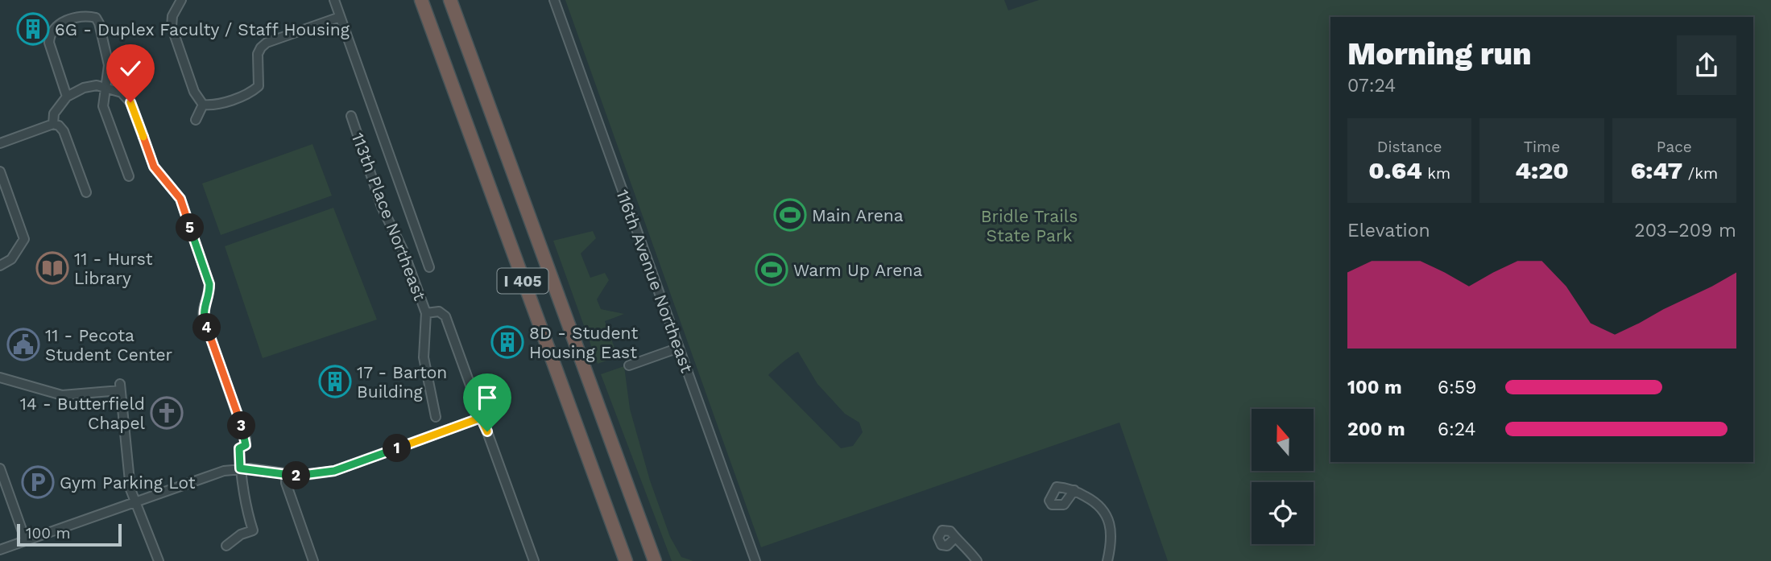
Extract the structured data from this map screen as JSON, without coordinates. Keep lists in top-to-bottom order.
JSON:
{
  "streets": {
    "highway": ["I 405"],
    "street": ["113th Place Northeast", "116th Avenue Northeast"]
  },
  "parks": ["Bridle Trails State Park"],
  "places": {
    "building": ["6G - Duplex Faculty / Staff Housing", "8D - Student Housing East", "17 - Barton Building"],
    "sports": ["Main Arena", "Warm Up Arena"],
    "library": ["11 - Hurst Library"],
    "public building": ["11 - Pecota Student Center"],
    "church": ["14 - Butterfield Chapel"],
    "parking": ["Gym Parking Lot"]
  },
  "scale_bar": "100 m",
  "north": "top",
  "page": {
    "heading": ["Morning run", "07:24"],
    "stats": [
      ["Distance", "0.64 km"],
      ["Time", "4:20"],
      ["Pace", "6:47 /km"]
    ],
    "chart": ["Elevation", "203–209 m"],
    "pins": [
      "5",
      "4",
      "3",
      "1",
      "2"
    ],
    "list": [
      {
        "name": "100 m",
        "note": "6:59"
      },
      {
        "name": "200 m",
        "note": "6:24"
      }
    ],
    "scale": "100 m"
  }
}
